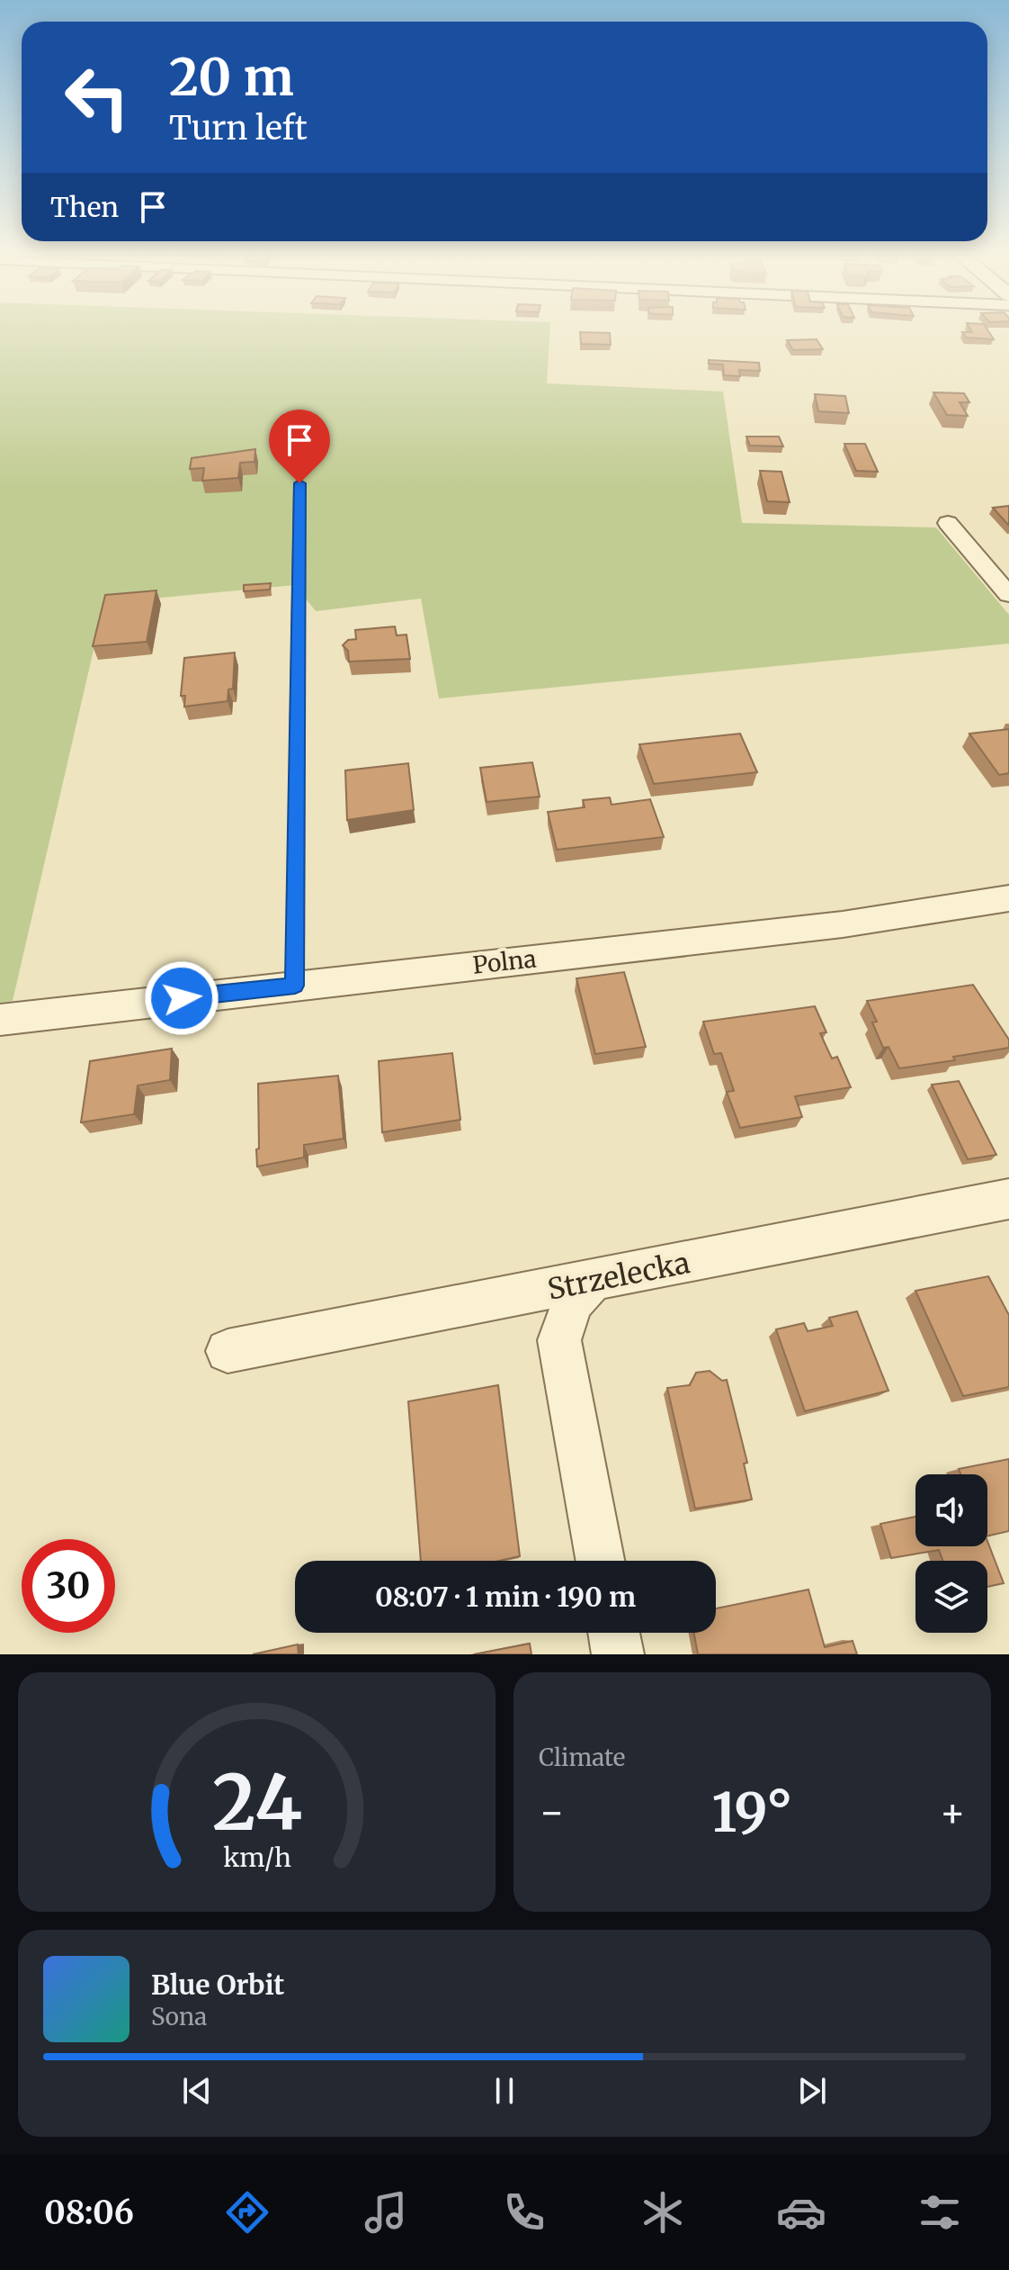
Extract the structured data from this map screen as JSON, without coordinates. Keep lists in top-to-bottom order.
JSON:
{
  "streets": {
    "street": ["Polna", "Strzelecka"]
  },
  "page": {
    "turn": ["20 m", "Turn left"],
    "then": "Then",
    "limit": "30",
    "trip": "08:07 · 1 min · 190 m",
    "tile": "Climate",
    "heat": ["−", "19°", "+"],
    "song": ["Blue Orbit", "Sona"],
    "tabs": "08:06",
    "gauge": ["24", "km/h"]
  }
}
